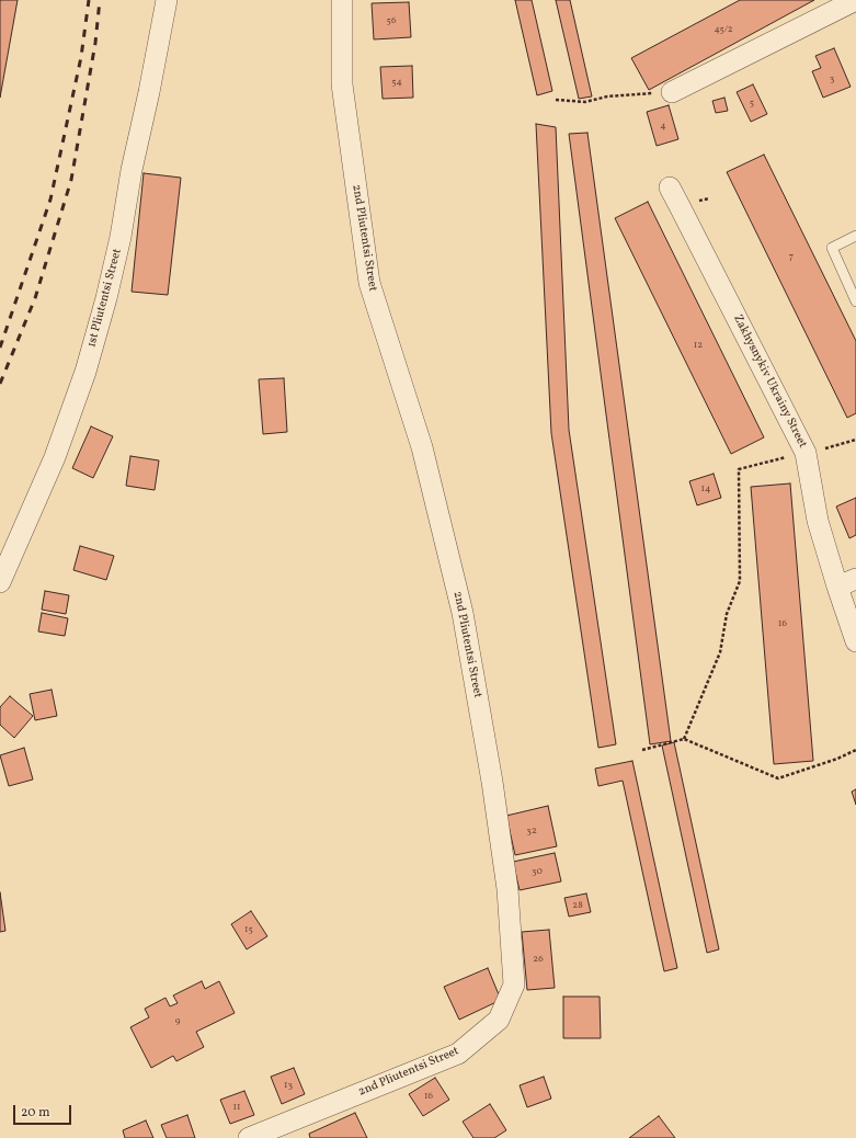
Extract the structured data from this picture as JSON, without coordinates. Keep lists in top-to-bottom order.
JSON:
{
  "streets": {
    "street": ["2nd Pliutentsi Street", "1st Pliutentsi Street", "Zakhysnykiv Ukrainy Street"]
  },
  "house_numbers": [
    "56",
    "45/2",
    "3",
    "54",
    "5",
    "4",
    "7",
    "12",
    "14",
    "16",
    "32",
    "30",
    "28",
    "15",
    "26",
    "9",
    "13",
    "16",
    "11"
  ],
  "scale_bar": "20 m"
}
